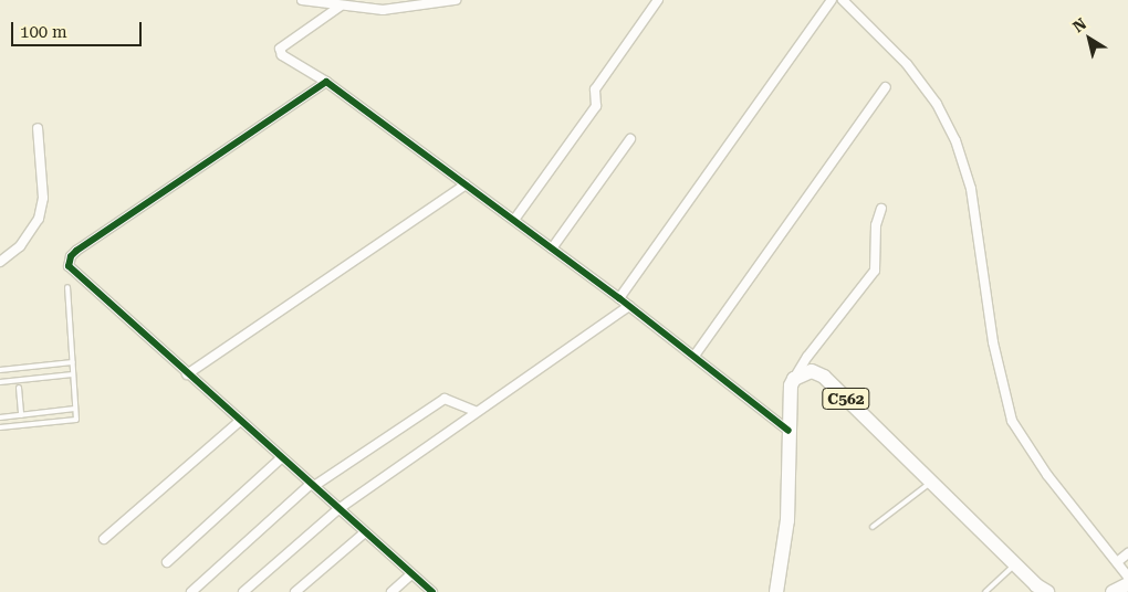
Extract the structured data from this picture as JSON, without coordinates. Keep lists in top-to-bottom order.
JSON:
{
  "streets": {
    "main road": ["C562"]
  },
  "scale_bar": "100 m",
  "north": "top left"
}
